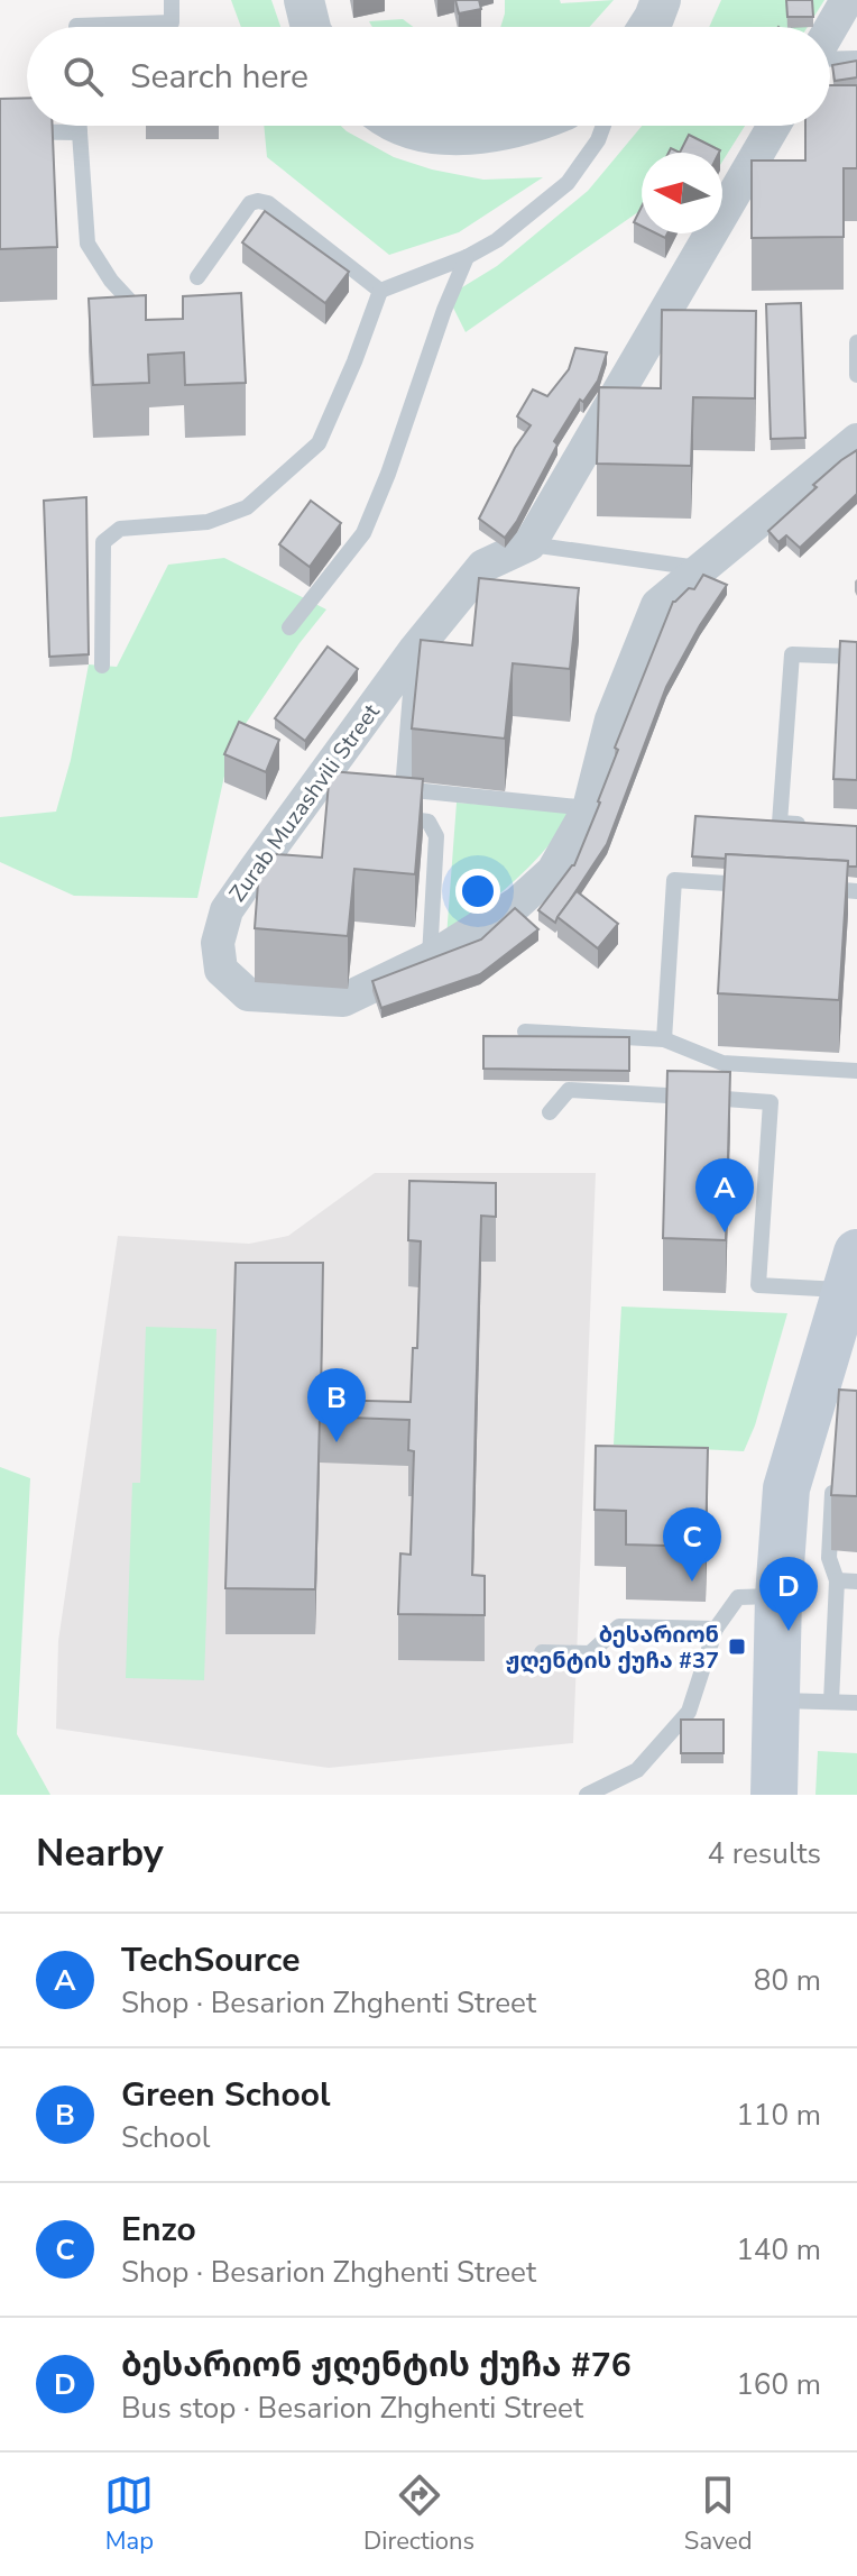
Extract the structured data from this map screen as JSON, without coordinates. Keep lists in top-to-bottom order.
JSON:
{
  "streets": {
    "street": ["Zurab Muzashvili Street"]
  },
  "places": {
    "transit": ["ბესარიონ ჟღენტის ქუჩა #37"]
  },
  "north": "left",
  "page": {
    "search": "Search here",
    "pins": [
      "A",
      "B",
      "C",
      "D"
    ],
    "heading": ["Nearby", "4 results"],
    "list": [
      {
        "mark": "A",
        "name": "TechSource",
        "note": "Shop · Besarion Zhghenti Street",
        "value": "80 m"
      },
      {
        "mark": "B",
        "name": "Green School",
        "note": "School",
        "value": "110 m"
      },
      {
        "mark": "C",
        "name": "Enzo",
        "note": "Shop · Besarion Zhghenti Street",
        "value": "140 m"
      },
      {
        "mark": "D",
        "name": "ბესარიონ ჟღენტის ქუჩა #76",
        "note": "Bus stop · Besarion Zhghenti Street",
        "value": "160 m"
      }
    ],
    "nav": ["Map", "Directions", "Saved"]
  }
}
